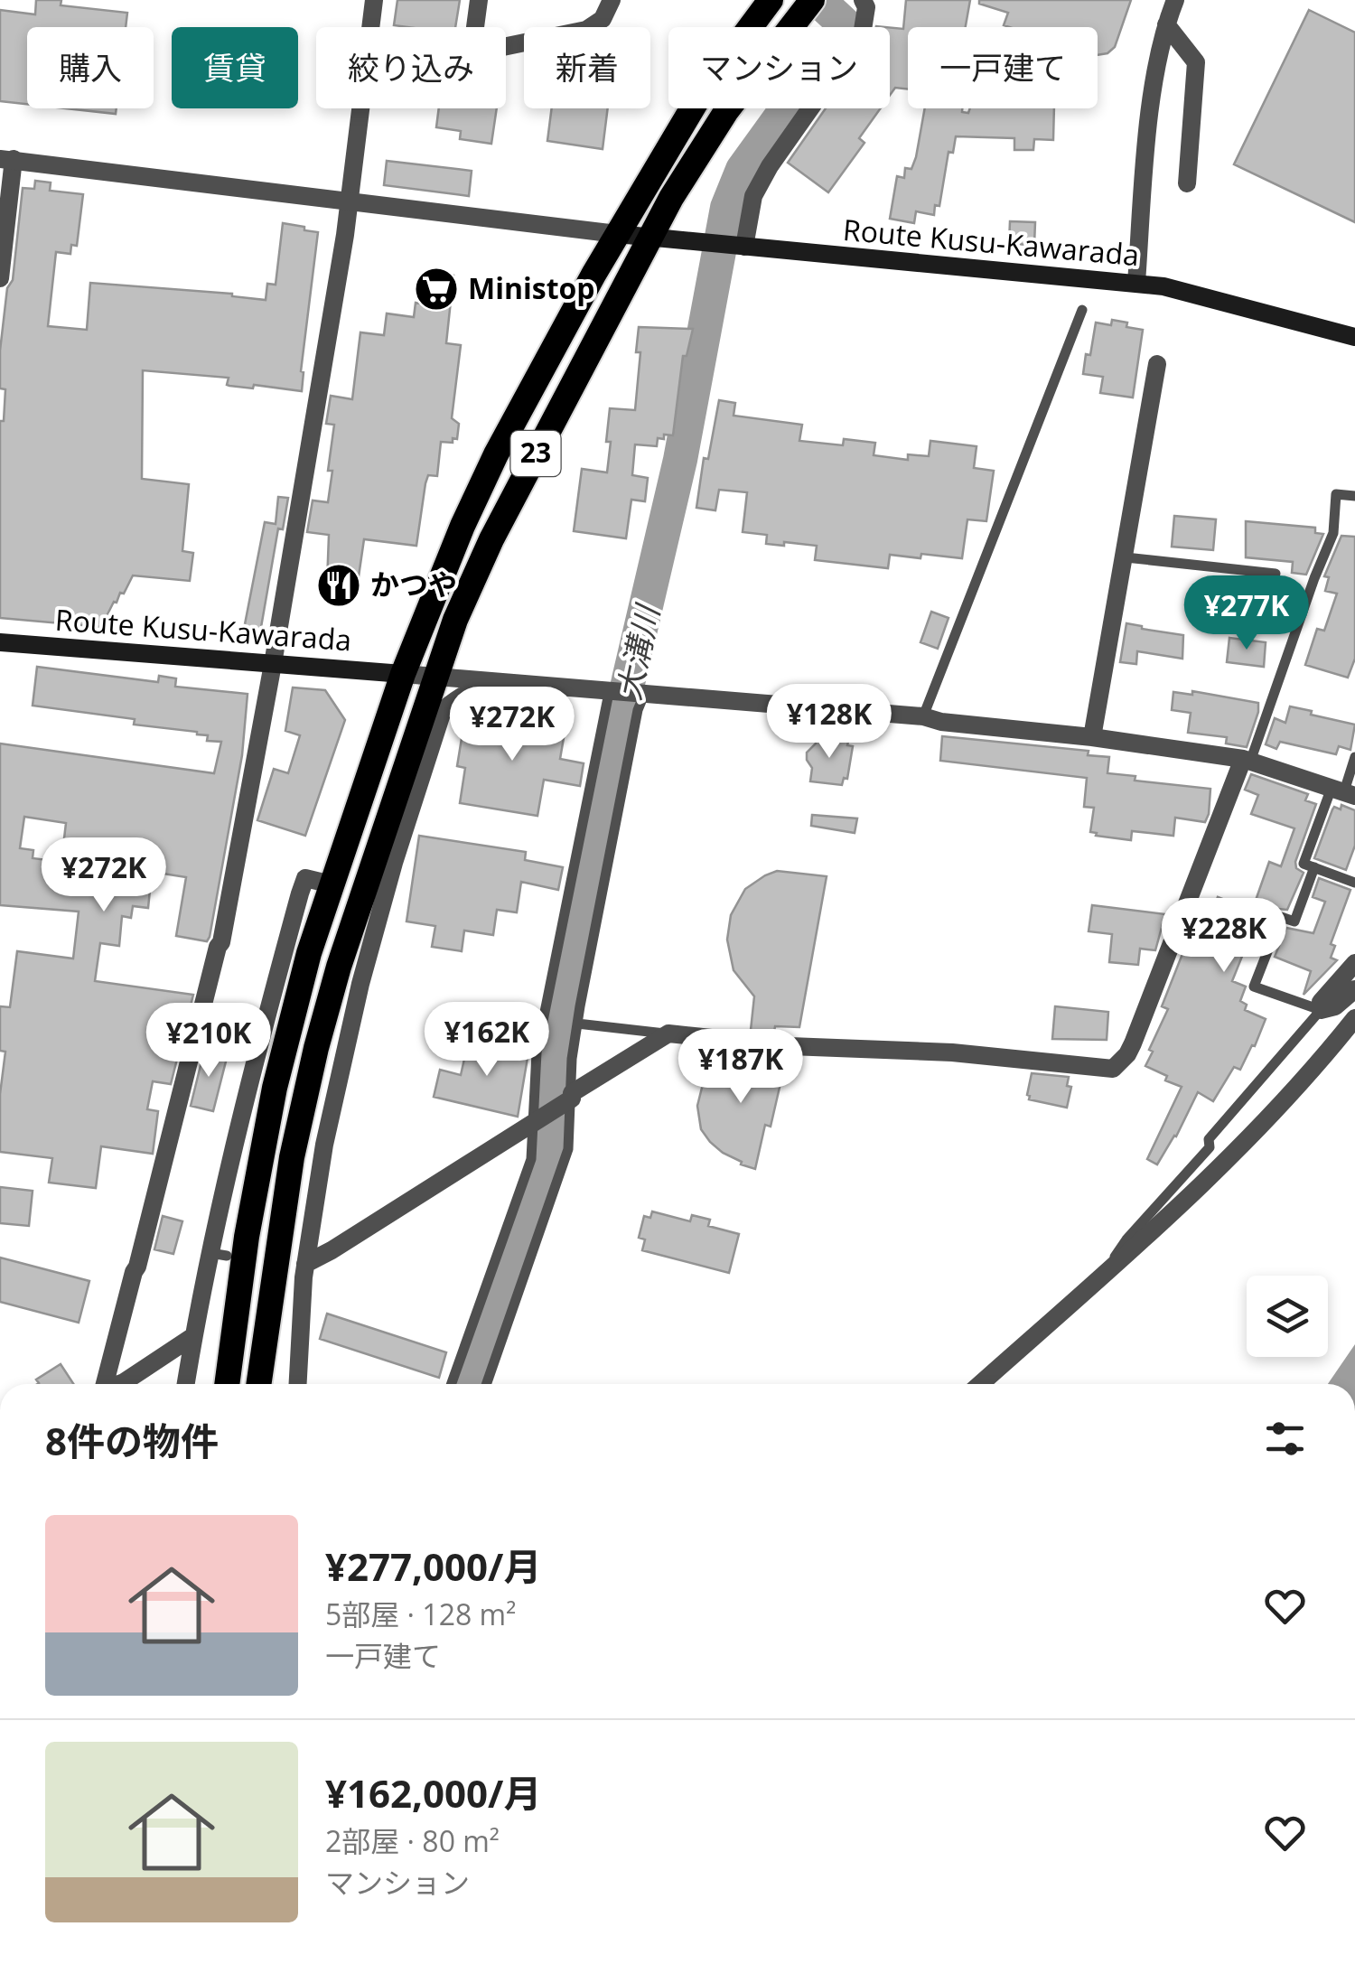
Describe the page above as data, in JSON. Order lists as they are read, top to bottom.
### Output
{
  "streets": {
    "highway": ["23"],
    "main road": ["Route Kusu-Kawarada"]
  },
  "crossings": [
    ["Route Kusu-Kawarada", "23"]
  ],
  "water": ["大溝川"],
  "places": {
    "supermarket": ["Ministop"],
    "restaurant": ["かつや"]
  },
  "page": {
    "chip": [
      "購入",
      "賃貸",
      "絞り込み",
      "新着",
      "マンション",
      "一戸建て"
    ],
    "price": [
      "¥277K",
      "¥128K",
      "¥272K",
      "¥272K",
      "¥228K",
      "¥162K",
      "¥210K",
      "¥187K"
    ],
    "heading": "8件の物件",
    "list": [
      {
        "name": "¥277,000/月",
        "note": "5部屋 · 128 m² · 一戸建て"
      },
      {
        "name": "¥162,000/月",
        "note": "2部屋 · 80 m² · マンション"
      }
    ]
  }
}
